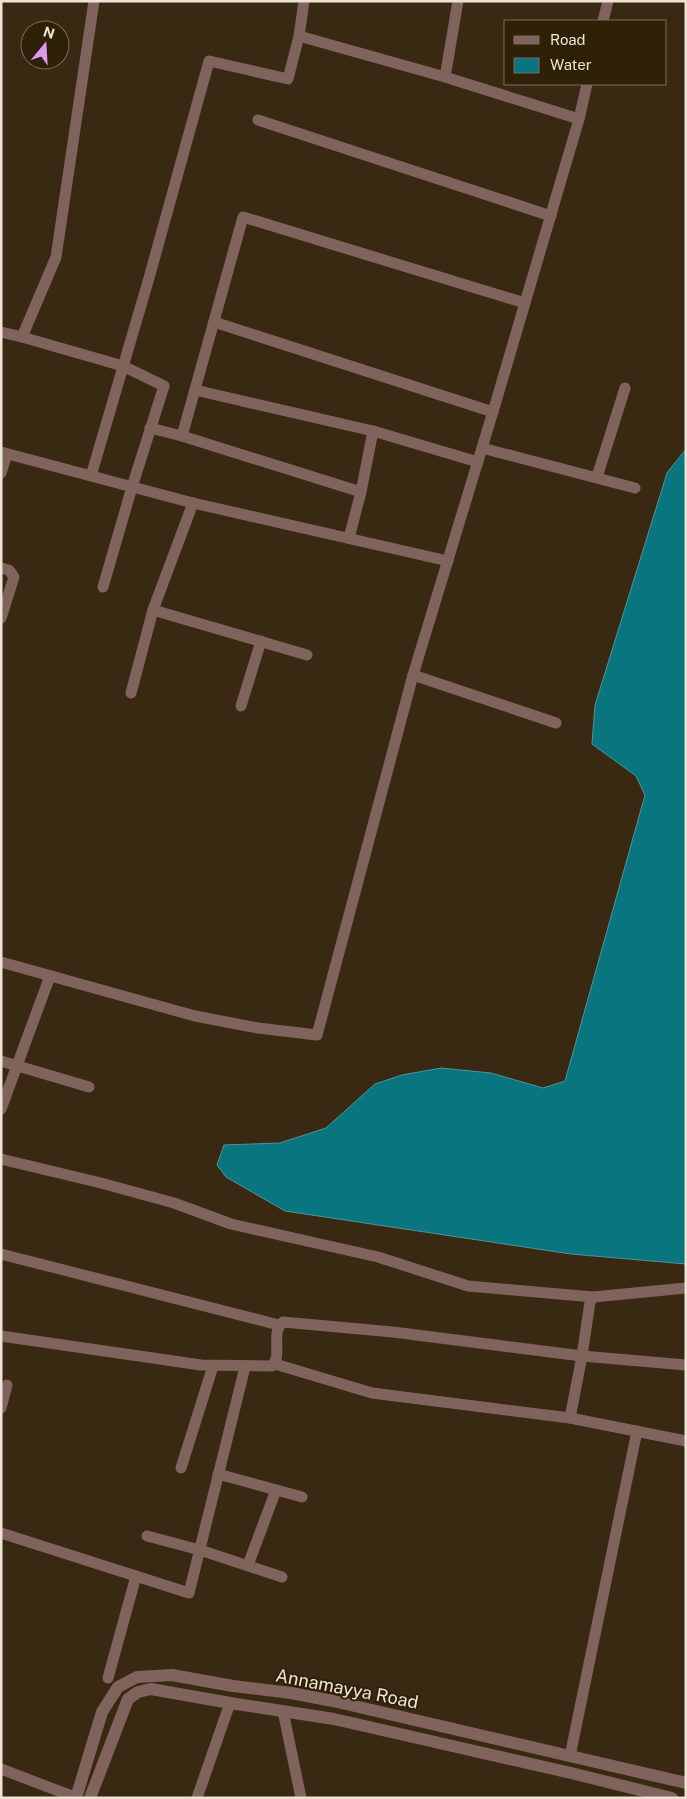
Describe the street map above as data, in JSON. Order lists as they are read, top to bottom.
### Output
{
  "streets": {
    "street": ["Annamayya Road"]
  },
  "legend": ["Road", "Water"],
  "north": "top"
}
